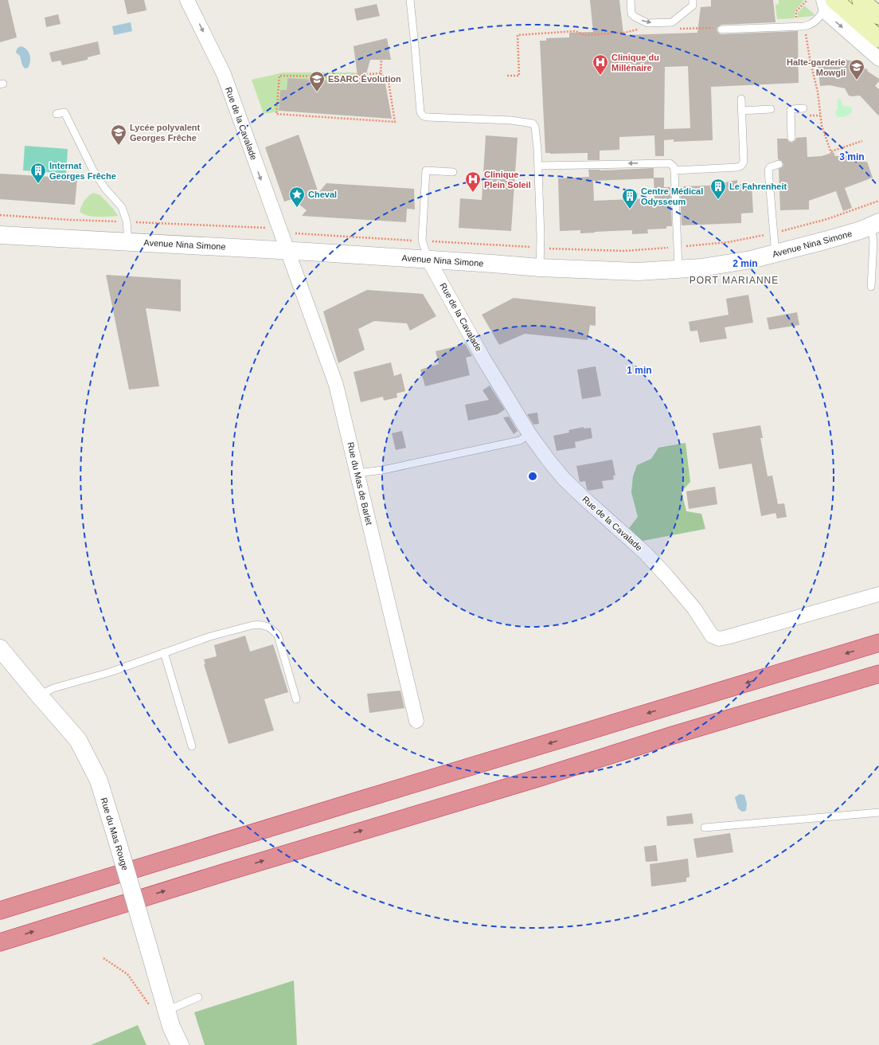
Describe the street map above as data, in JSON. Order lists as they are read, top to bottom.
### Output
{
  "streets": {
    "street": [
      "Rue de la Cavalade",
      "Avenue Nina Simone",
      "Rue du Mas de Barlet",
      "Rue du Mas Rouge"
    ]
  },
  "crossings": [
    ["Rue de la Cavalade", "Avenue Nina Simone"],
    ["Rue de la Cavalade", "Rue du Mas de Barlet"],
    ["Avenue Nina Simone", "Rue du Mas de Barlet"]
  ],
  "districts": ["PORT MARIANNE"],
  "places": {
    "hospital": ["Clinique du Millénaire", "Clinique Plein Soleil"],
    "school or university": ["Halte-garderie Mowgli", "ESARC Évolution", "Lycée polyvalent Georges Frêche"],
    "building": ["Internat Georges Frêche", "Le Fahrenheit", "Centre Médical Odysseum"],
    "place": ["Cheval"]
  },
  "rings": ["3 min", "2 min", "1 min"]
}
